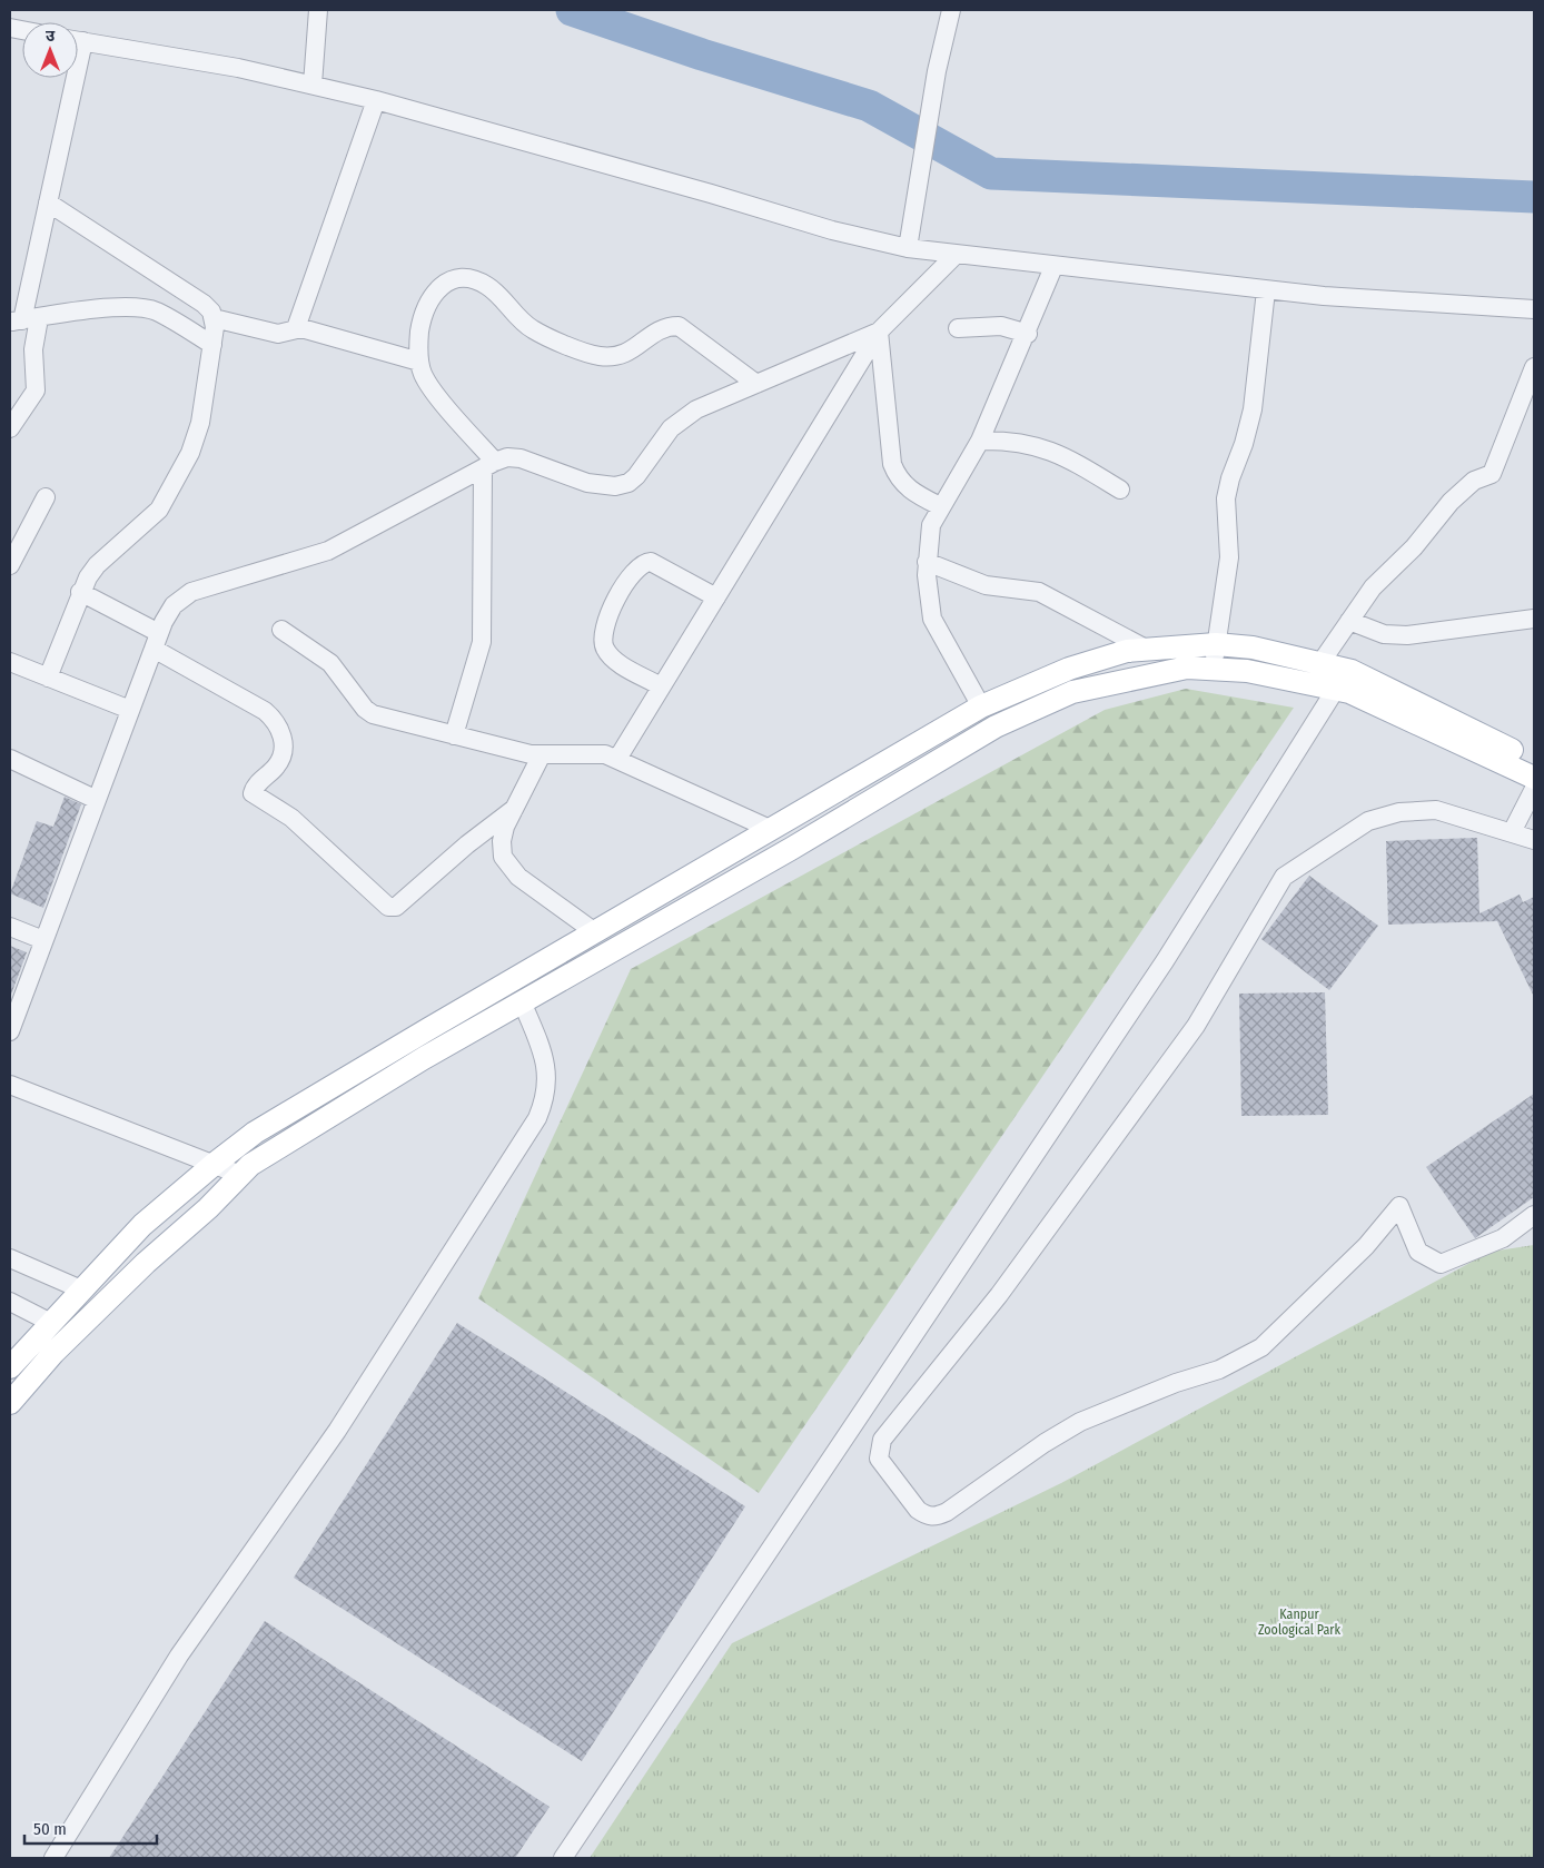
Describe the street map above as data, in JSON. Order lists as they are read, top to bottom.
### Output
{
  "parks": ["Kanpur Zoological Park"],
  "scale_bar": "50 m",
  "north": "top"
}
